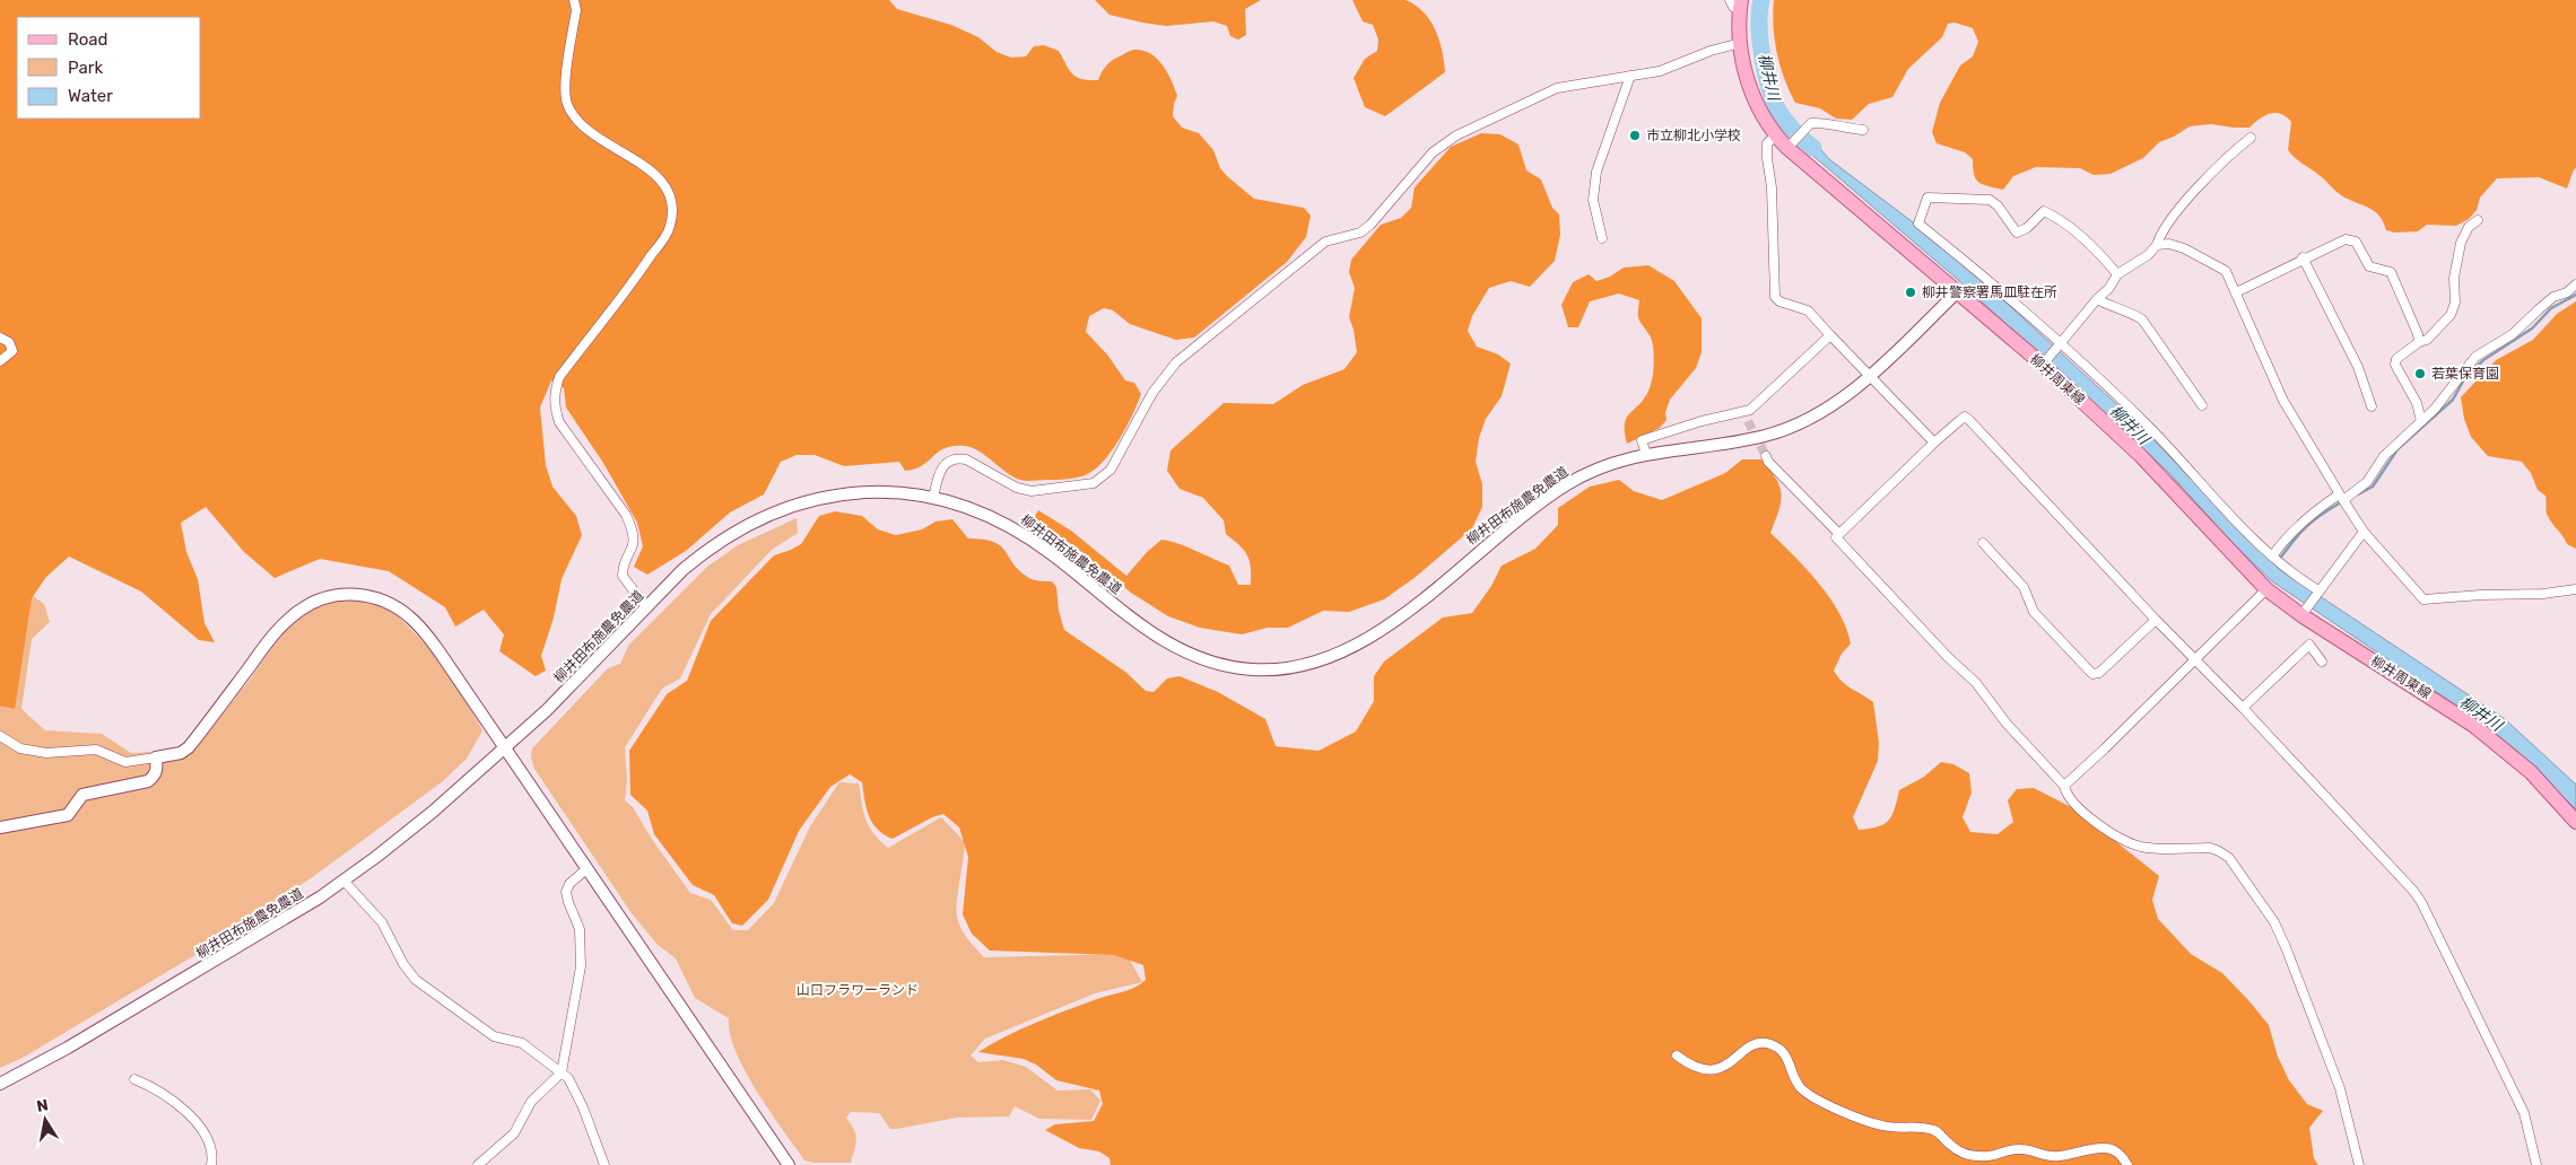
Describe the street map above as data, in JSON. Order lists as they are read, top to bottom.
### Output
{
  "streets": {
    "main road": ["柳井周東線"],
    "street": ["柳井田布施農免農道"]
  },
  "crossings": [
    ["柳井周東線", "柳井田布施農免農道"]
  ],
  "water": ["柳井川"],
  "parks": ["山口フラワーランド"],
  "places": ["市立柳北小学校", "柳井警察署馬皿駐在所", "若葉保育園"],
  "legend": ["Road", "Park", "Water"],
  "north": "top"
}
